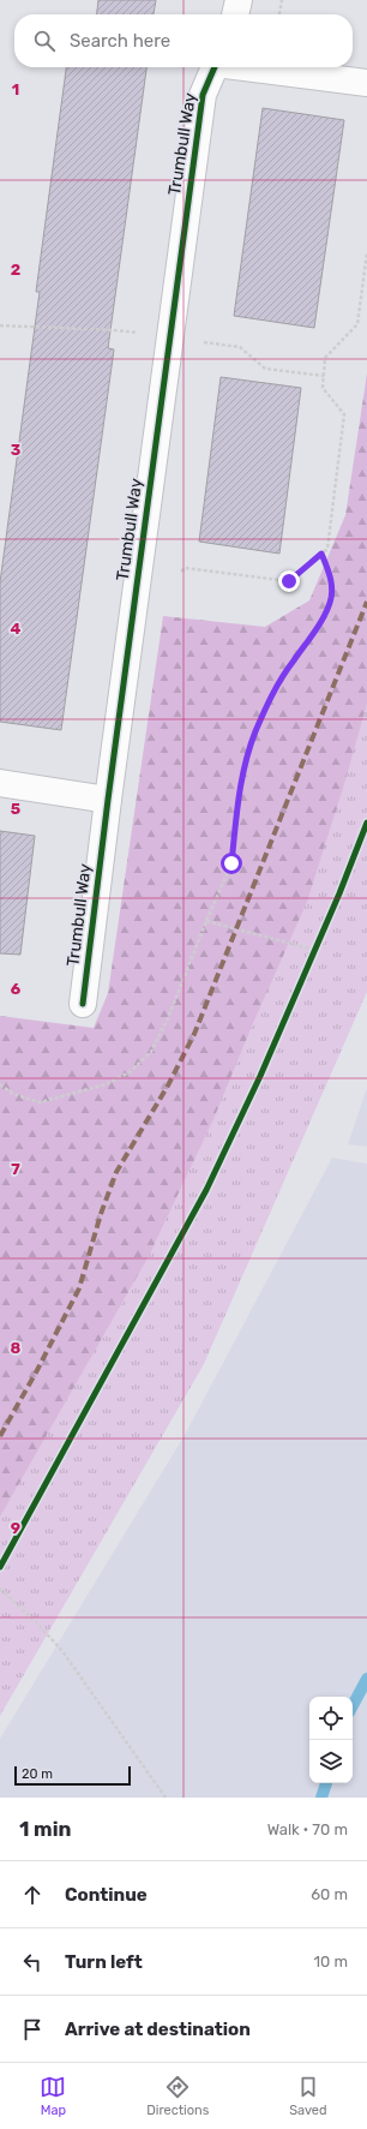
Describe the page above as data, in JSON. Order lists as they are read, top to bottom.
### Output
{
  "streets": {
    "street": ["Trumbull Way"]
  },
  "scale_bar": "20 m",
  "page": {
    "search": "Search here",
    "scale": "20 m",
    "heading": ["1 min", "Walk · 70 m"],
    "list": [
      ["Continue", "60 m"],
      ["Turn left", "10 m"],
      "Arrive at destination"
    ],
    "nav": ["Map", "Directions", "Saved"]
  },
  "grid": {
    "rows": [
      "1",
      "2",
      "3",
      "4",
      "5",
      "6",
      "7",
      "8",
      "9"
    ]
  }
}
